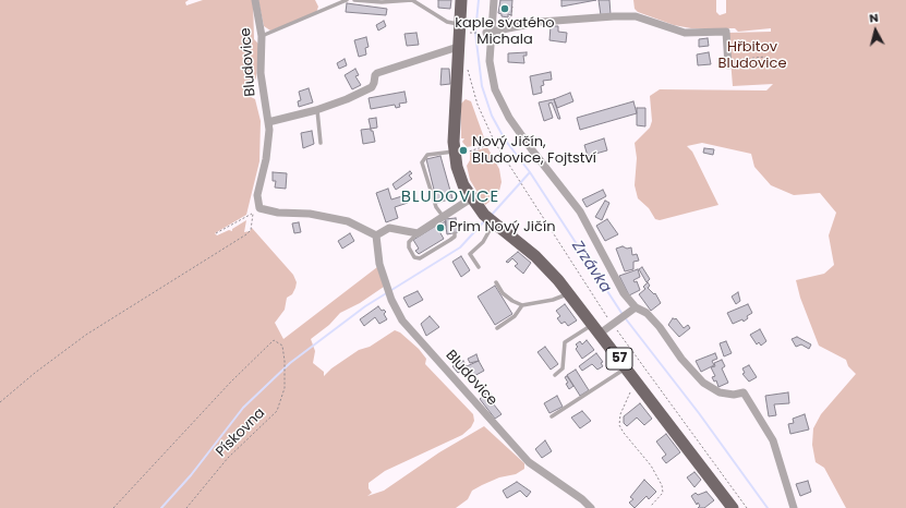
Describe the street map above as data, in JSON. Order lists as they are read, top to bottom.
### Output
{
  "streets": {
    "main road": ["57"],
    "street": ["Bludovice"],
    "path": ["Pískovna"]
  },
  "districts": ["BLUDOVICE"],
  "water": ["Zrzávka"],
  "parks": ["Hřbitov Bludovice"],
  "places": ["kaple svatého Michala", "Nový Jičín, Bludovice, Fojtství", "Prim Nový Jičín"],
  "north": "top"
}
